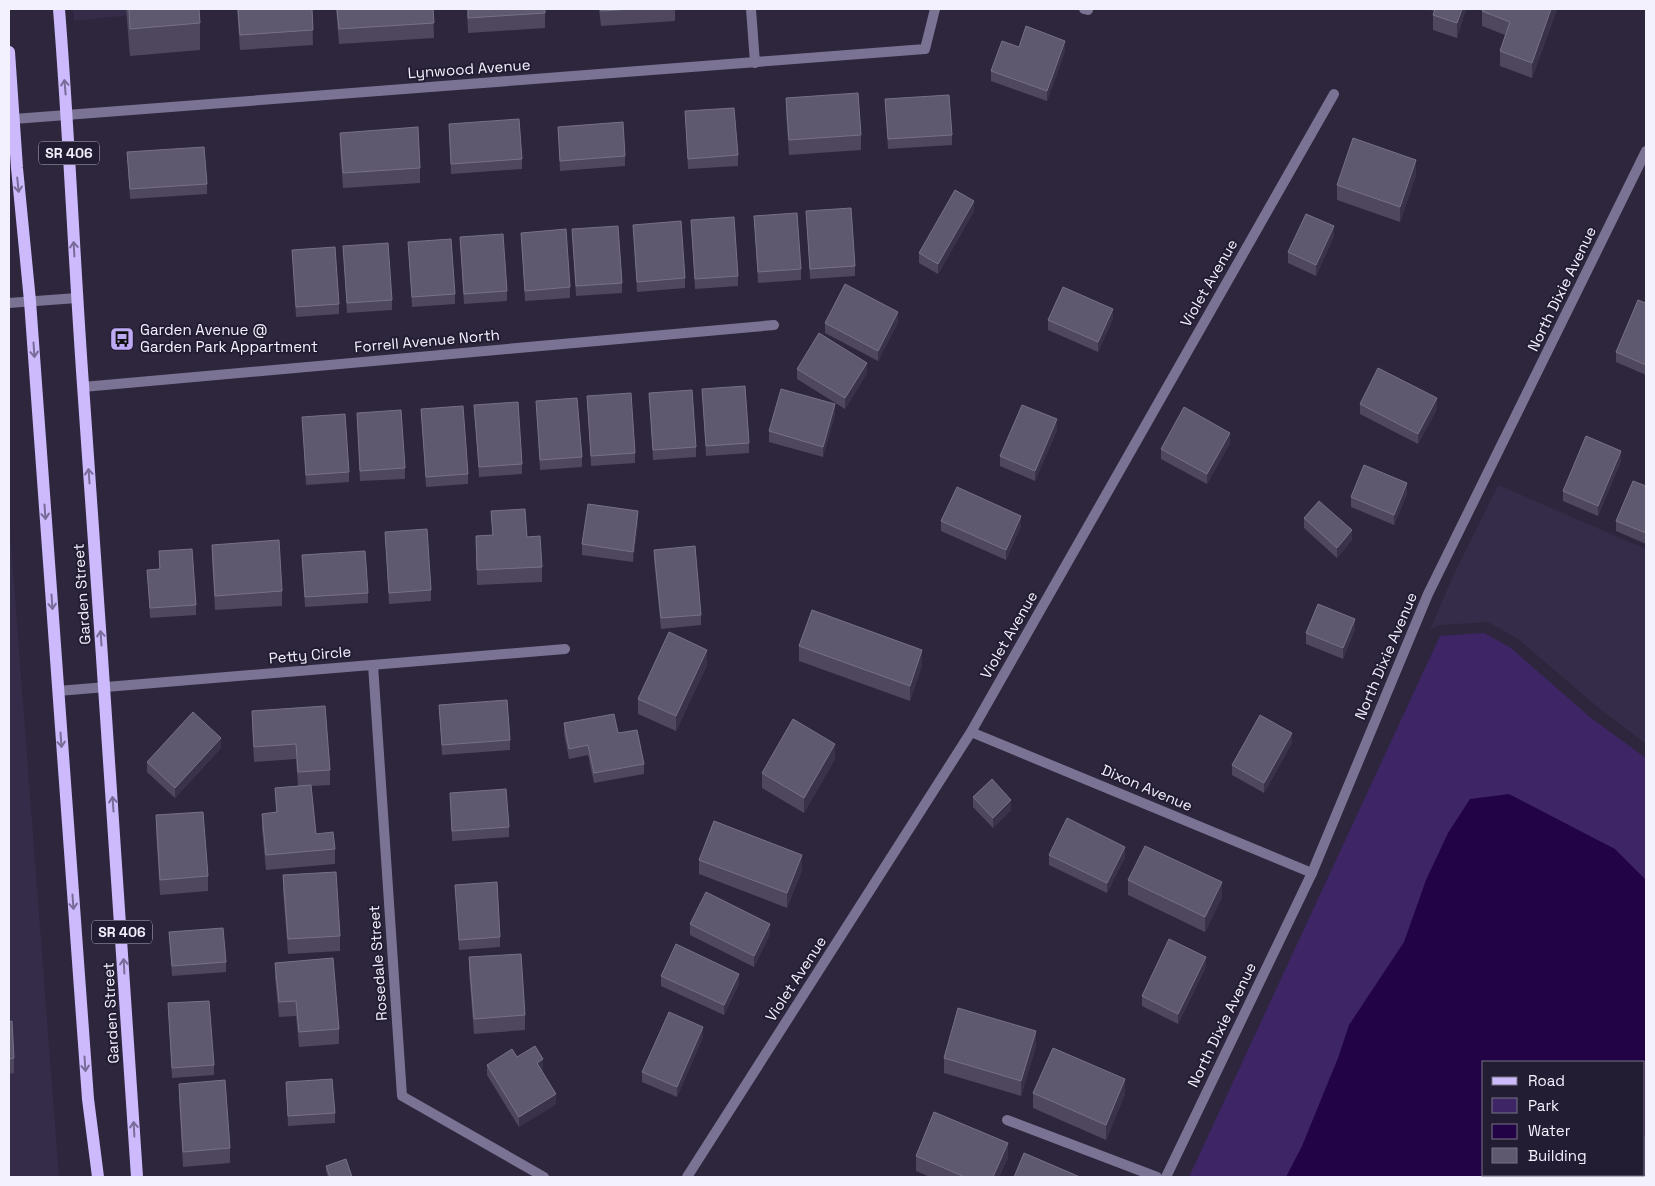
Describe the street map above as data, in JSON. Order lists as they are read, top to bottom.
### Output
{
  "streets": {
    "main road": ["SR 406", "Garden Street"],
    "street": [
      "Lynwood Avenue",
      "Violet Avenue",
      "North Dixie Avenue",
      "Forrell Avenue North",
      "Petty Circle",
      "Dixon Avenue",
      "Rosedale Street"
    ]
  },
  "crossings": [
    ["Lynwood Avenue", "Garden Street"],
    ["Violet Avenue", "Dixon Avenue"],
    ["North Dixie Avenue", "Dixon Avenue"],
    ["Forrell Avenue North", "Garden Street"],
    ["Garden Street", "Petty Circle"],
    ["Petty Circle", "Rosedale Street"]
  ],
  "places": {
    "bus stop": ["Garden Avenue @ Garden Park Appartment"]
  },
  "legend": [
    "Road",
    "Park",
    "Water",
    "Building"
  ]
}
